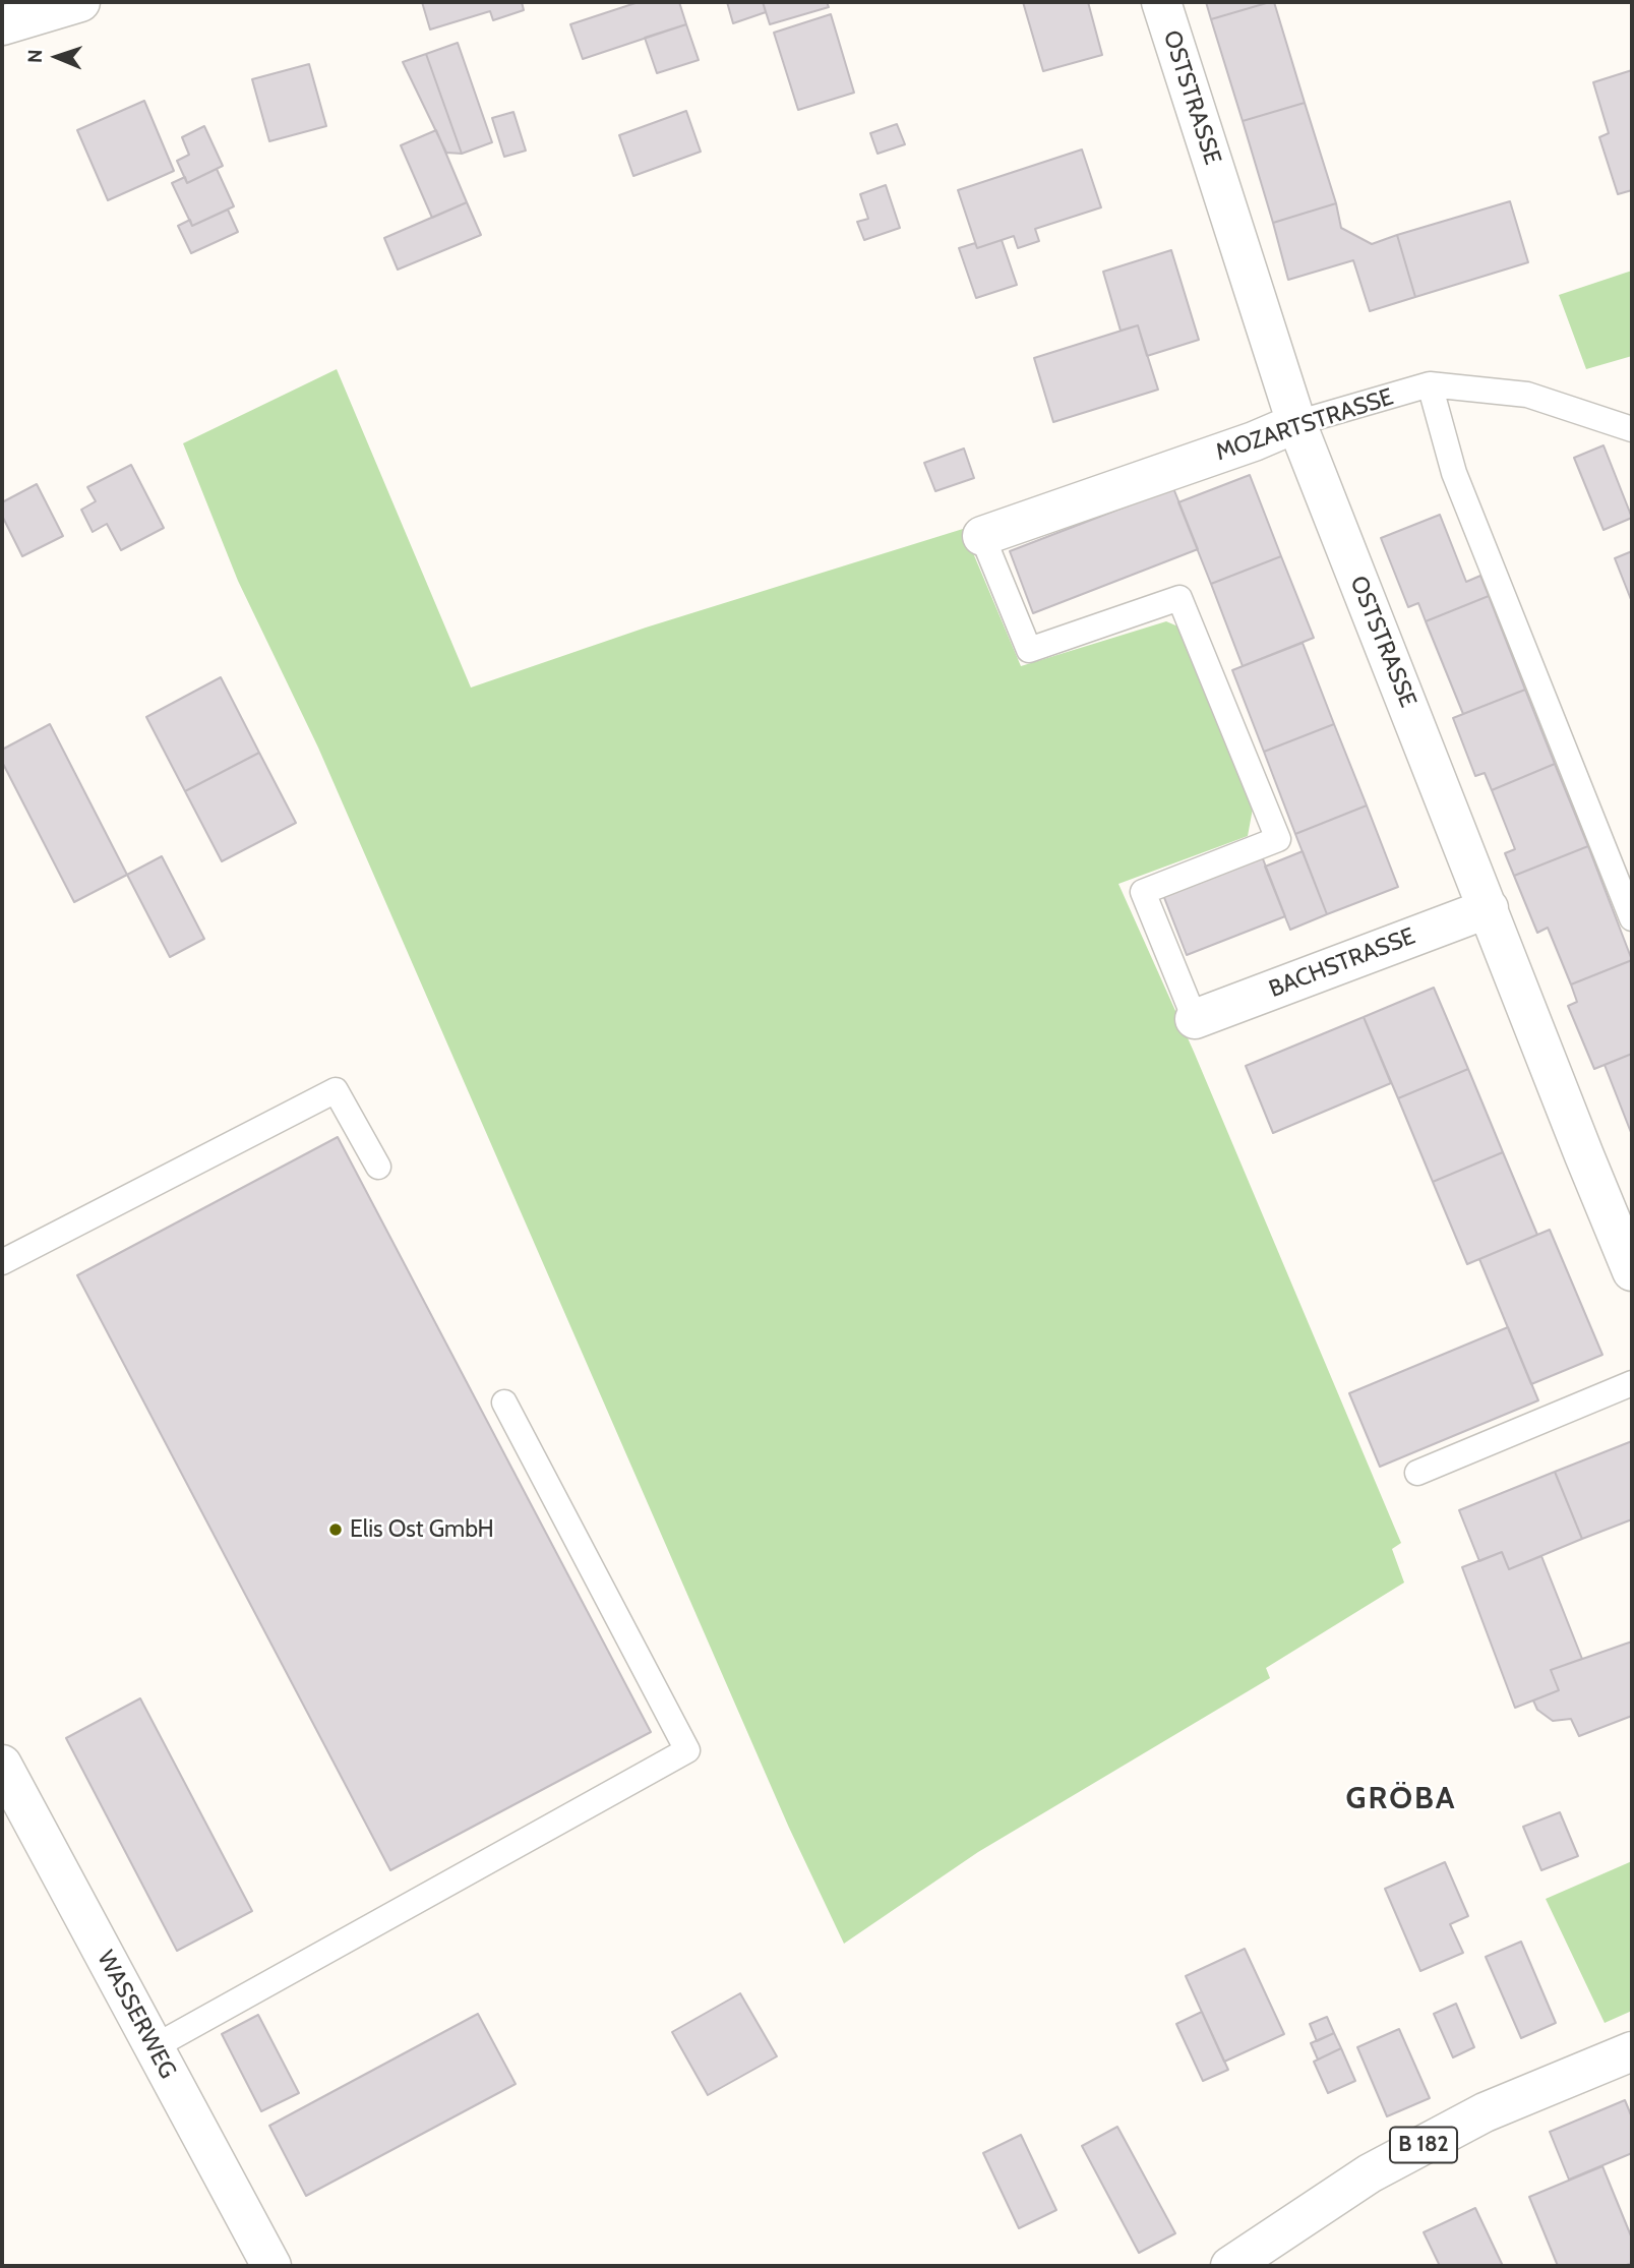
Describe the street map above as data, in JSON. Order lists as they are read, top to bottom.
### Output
{
  "streets": {
    "street": [
      "OSTSTRASSE",
      "MOZARTSTRASSE",
      "BACHSTRASSE",
      "WASSERWEG",
      "B 182"
    ]
  },
  "crossings": [
    ["OSTSTRASSE", "MOZARTSTRASSE"],
    ["OSTSTRASSE", "BACHSTRASSE"]
  ],
  "districts": ["GRÖBA"],
  "places": ["Elis Ost GmbH"],
  "north": "left"
}
